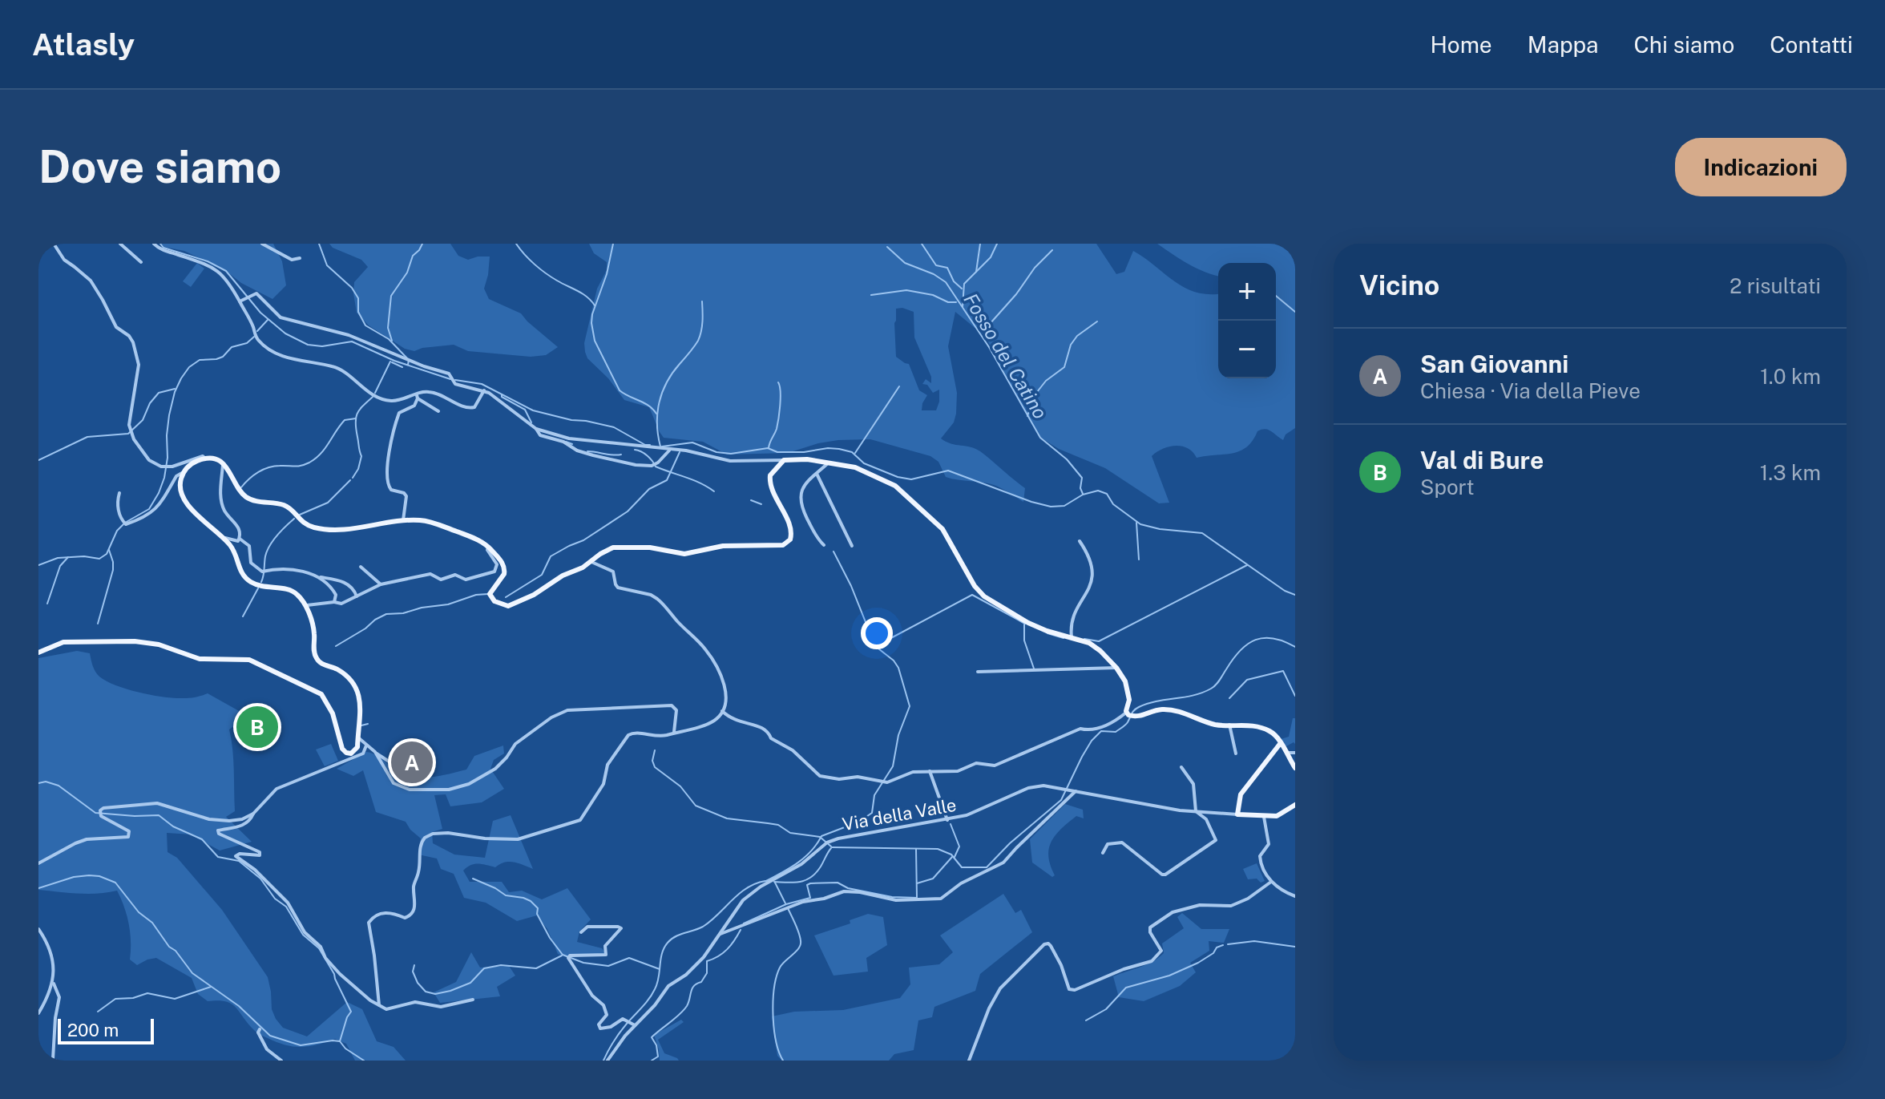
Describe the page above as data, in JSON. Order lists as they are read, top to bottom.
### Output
{
  "streets": {
    "street": ["Via della Valle"]
  },
  "water": ["Fosso del Catino"],
  "scale_bar": "200 m",
  "page": {
    "header": "Atlasly",
    "nav": [
      "Home",
      "Mappa",
      "Chi siamo",
      "Contatti"
    ],
    "buttons": "Indicazioni",
    "title": "Dove siamo",
    "heading": ["Vicino", "2 risultati"],
    "map_buttons": ["+", "−"],
    "list": [
      {
        "mark": "A",
        "name": "San Giovanni",
        "note": "Chiesa · Via della Pieve",
        "value": "1.0 km"
      },
      {
        "mark": "B",
        "name": "Val di Bure",
        "note": "Sport",
        "value": "1.3 km"
      }
    ],
    "pins": ["B", "A"],
    "scale": "200 m"
  }
}
